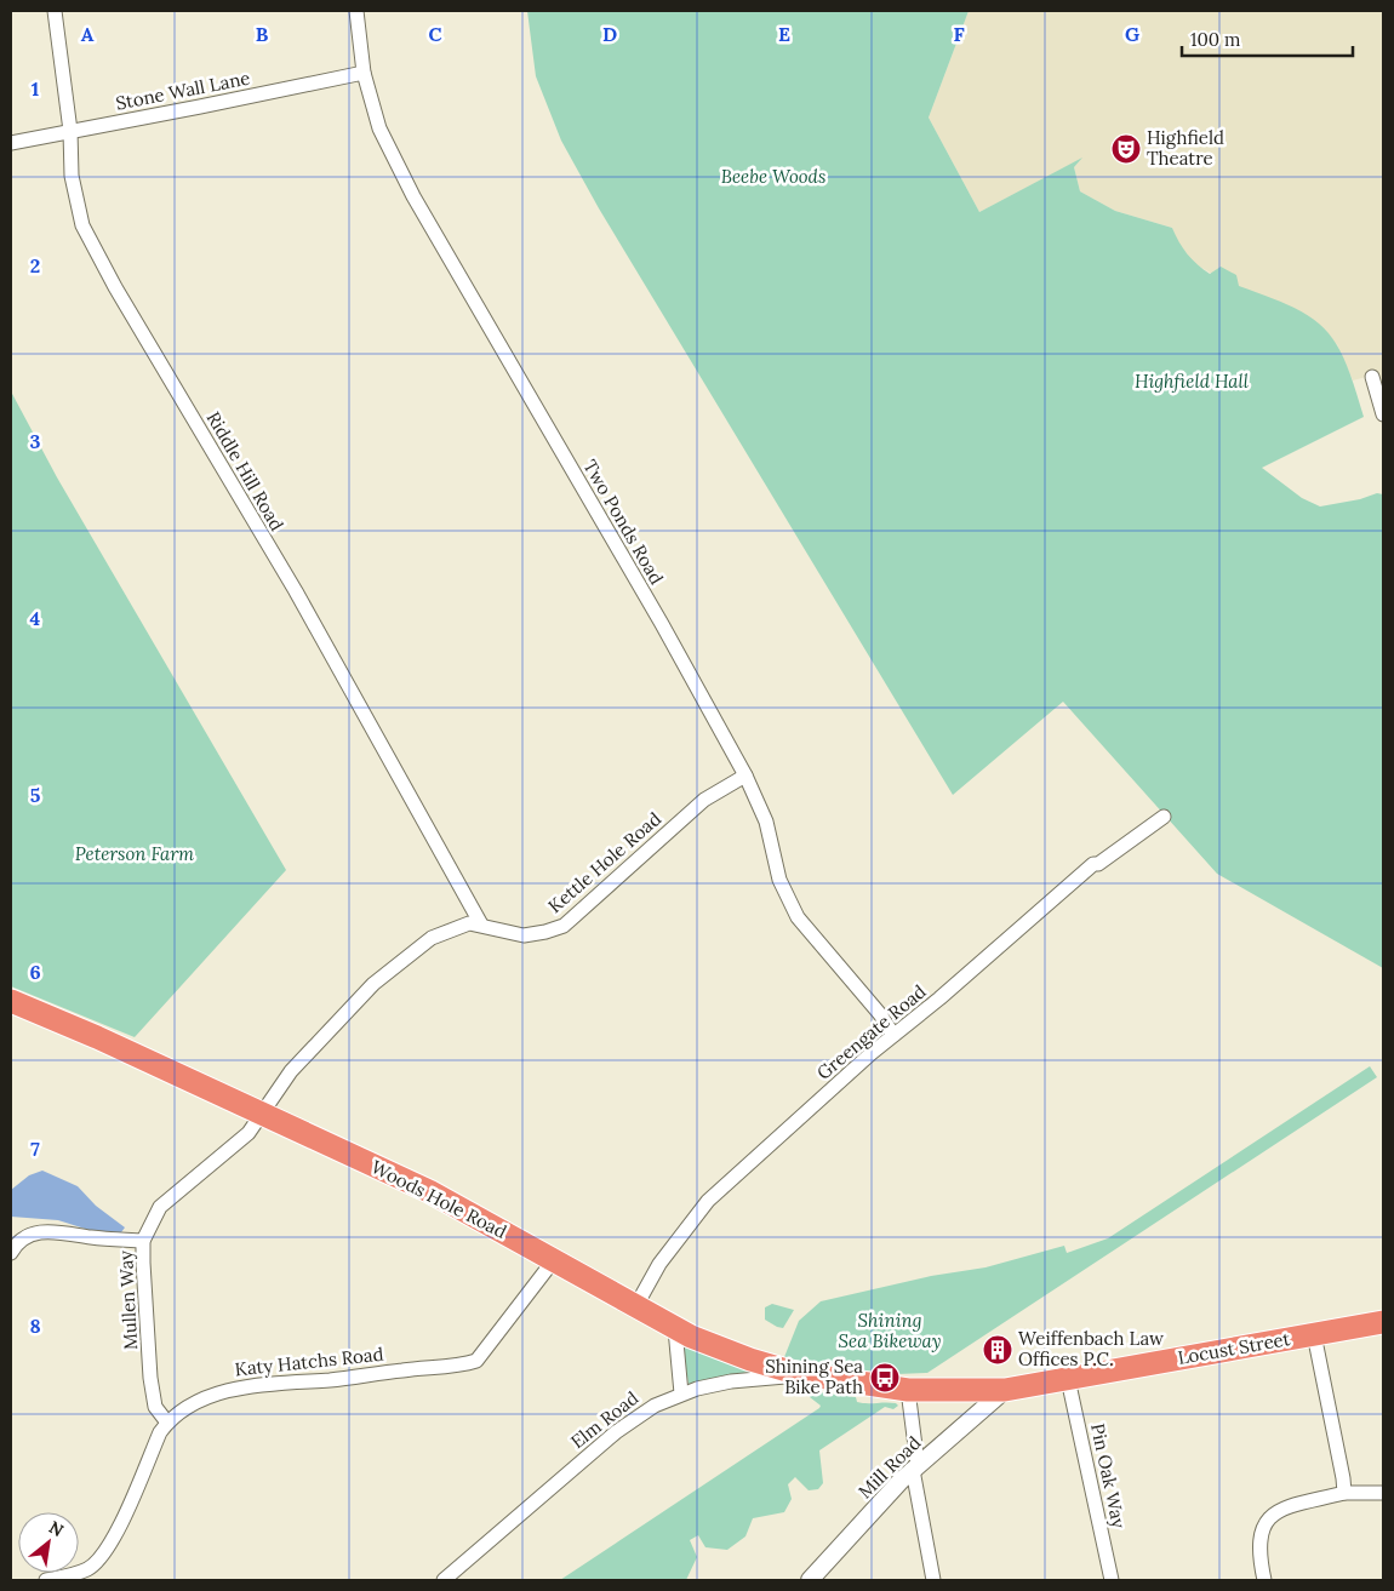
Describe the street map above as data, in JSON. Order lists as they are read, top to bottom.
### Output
{
  "streets": {
    "highway": ["Woods Hole Road", "Locust Street"],
    "street": [
      "Stone Wall Lane",
      "Riddle Hill Road",
      "Two Ponds Road",
      "Kettle Hole Road",
      "Greengate Road",
      "Mullen Way",
      "Katy Hatchs Road",
      "Elm Road",
      "Mill Road",
      "Pin Oak Way"
    ]
  },
  "crossings": [
    ["Stone Wall Lane", "Riddle Hill Road"],
    ["Stone Wall Lane", "Two Ponds Road"],
    ["Riddle Hill Road", "Kettle Hole Road"],
    ["Two Ponds Road", "Kettle Hole Road"],
    ["Two Ponds Road", "Greengate Road"],
    ["Kettle Hole Road", "Woods Hole Road"],
    ["Kettle Hole Road", "Mullen Way"],
    ["Greengate Road", "Woods Hole Road"],
    ["Woods Hole Road", "Mullen Way"],
    ["Woods Hole Road", "Locust Street"],
    ["Woods Hole Road", "Katy Hatchs Road"],
    ["Woods Hole Road", "Elm Road"],
    ["Mullen Way", "Katy Hatchs Road"],
    ["Locust Street", "Mill Road"],
    ["Locust Street", "Pin Oak Way"]
  ],
  "parks": [
    "Beebe Woods",
    "Highfield Hall",
    "Peterson Farm",
    "Shining Sea Bikeway"
  ],
  "places": {
    "theatre": ["Highfield Theatre"],
    "building": ["Weiffenbach Law Offices P.C."],
    "bus stop": ["Shining Sea Bike Path"]
  },
  "scale_bar": "100 m",
  "north": "top right",
  "grid": {
    "columns": [
      "A",
      "B",
      "C",
      "D",
      "E",
      "F",
      "G"
    ],
    "rows": [
      "1",
      "2",
      "3",
      "4",
      "5",
      "6",
      "7",
      "8"
    ]
  }
}
